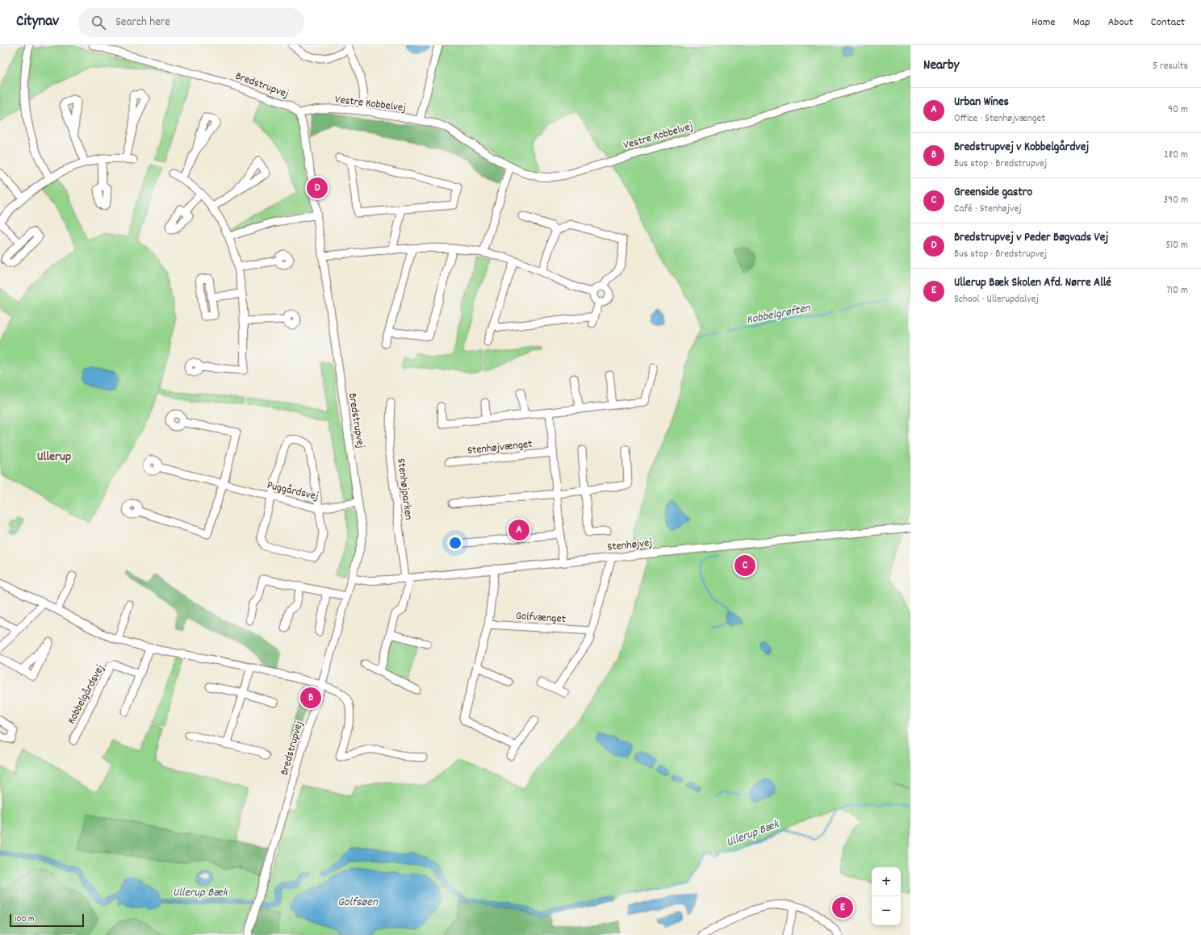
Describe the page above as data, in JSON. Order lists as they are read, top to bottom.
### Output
{
  "streets": {
    "street": [
      "Bredstrupvej",
      "Vestre Kobbelvej",
      "Stenhøjvænget",
      "Stenhøjparken",
      "Puggårdsvej",
      "Stenhøjvej",
      "Golfvænget",
      "Kobbelgårdsvej"
    ]
  },
  "crossings": [
    ["Bredstrupvej", "Vestre Kobbelvej"],
    ["Bredstrupvej", "Puggårdsvej"],
    ["Bredstrupvej", "Stenhøjvej"],
    ["Stenhøjparken", "Stenhøjvej"]
  ],
  "districts": ["Ullerup"],
  "water": ["Kobbelgrøften", "Ullerup Bæk", "Golfsøen"],
  "scale_bar": "100 m",
  "page": {
    "header": "Citynav",
    "search": "Search here",
    "nav": [
      "Home",
      "Map",
      "About",
      "Contact"
    ],
    "heading": ["Nearby", "5 results"],
    "list": [
      {
        "mark": "A",
        "name": "Urban Wines",
        "note": "Office · Stenhøjvænget",
        "value": "90 m"
      },
      {
        "mark": "B",
        "name": "Bredstrupvej v Kobbelgårdvej",
        "note": "Bus stop · Bredstrupvej",
        "value": "280 m"
      },
      {
        "mark": "C",
        "name": "Greenside gastro",
        "note": "Café · Stenhøjvej",
        "value": "390 m"
      },
      {
        "mark": "D",
        "name": "Bredstrupvej v Peder Bøgvads Vej",
        "note": "Bus stop · Bredstrupvej",
        "value": "510 m"
      },
      {
        "mark": "E",
        "name": "Ullerup Bæk Skolen Afd. Nørre Allé",
        "note": "School · Ullerupdalvej",
        "value": "710 m"
      }
    ],
    "pins": [
      "D",
      "A",
      "C",
      "B",
      "E"
    ],
    "map_buttons": ["+", "−"],
    "scale": "100 m"
  }
}
